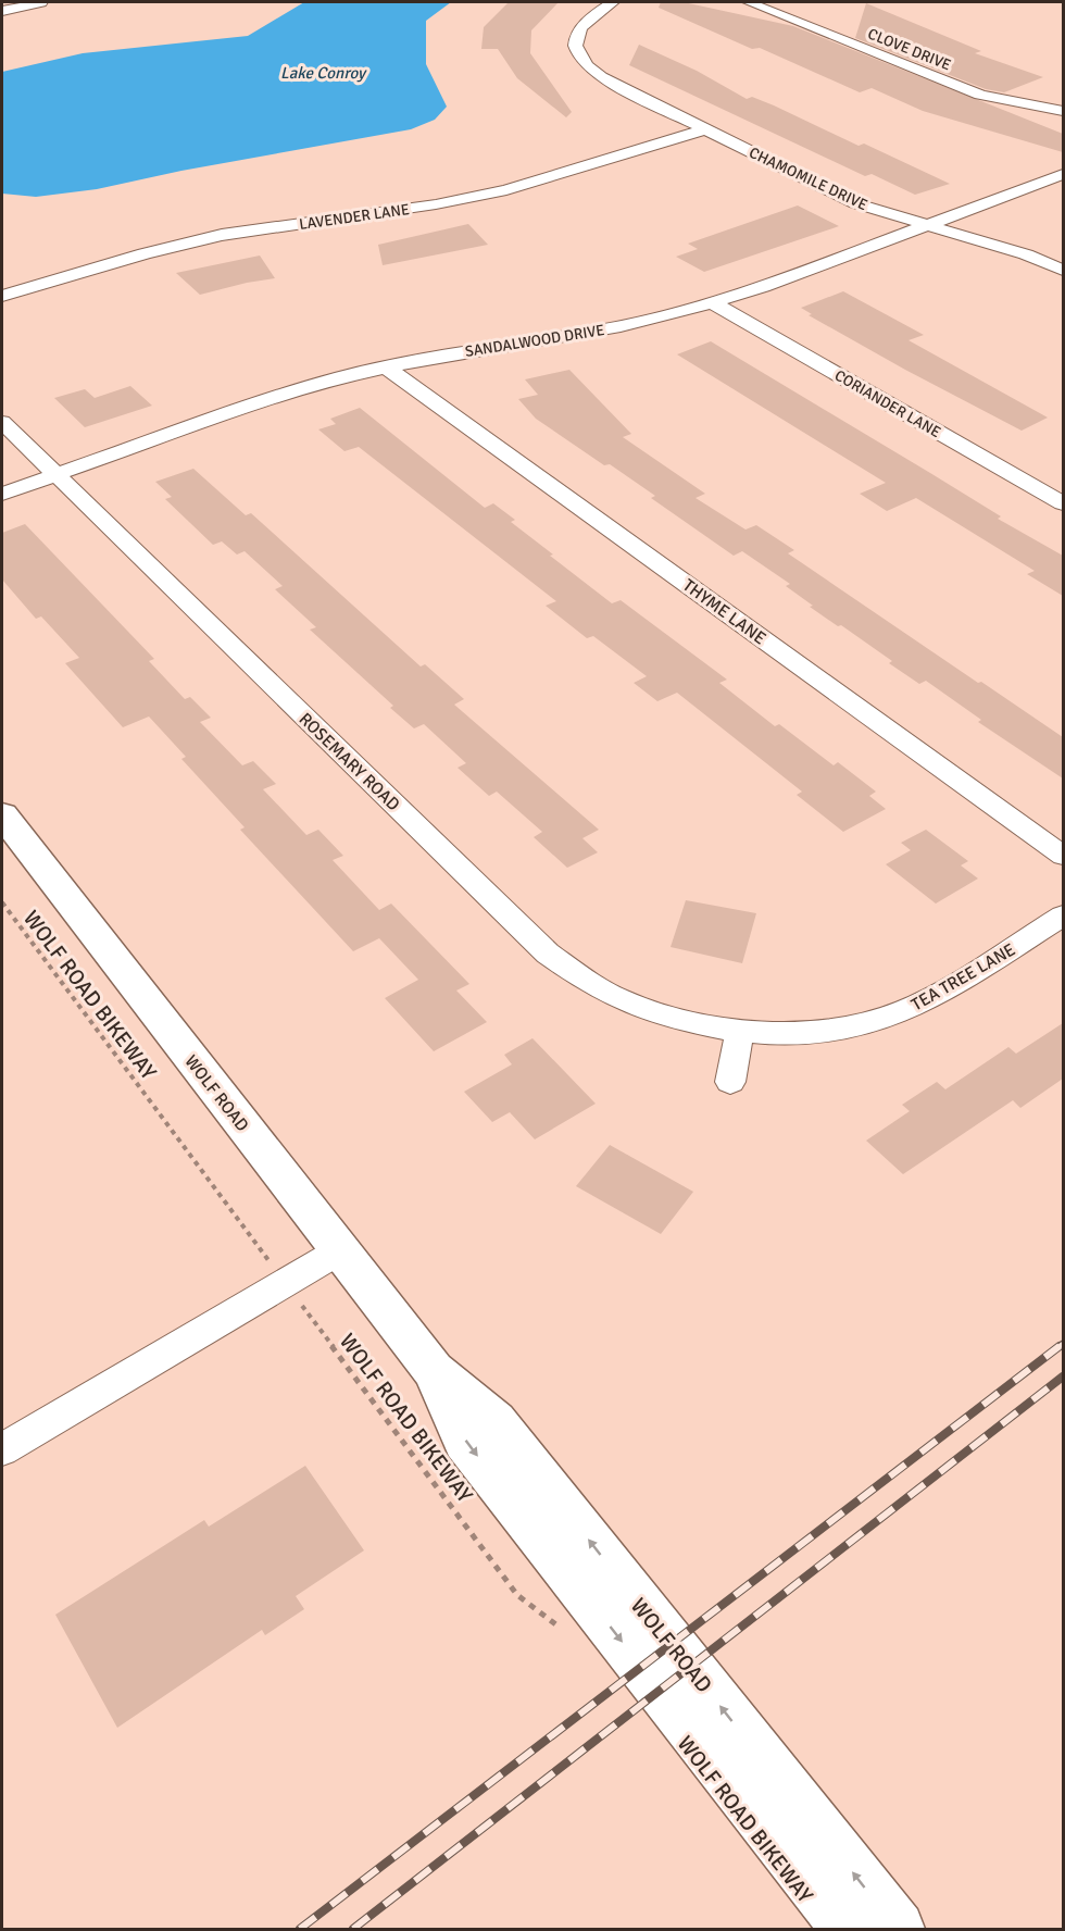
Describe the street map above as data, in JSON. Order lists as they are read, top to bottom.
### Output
{
  "streets": {
    "main road": ["WOLF ROAD"],
    "street": [
      "CLOVE DRIVE",
      "CHAMOMILE DRIVE",
      "LAVENDER LANE",
      "SANDALWOOD DRIVE",
      "CORIANDER LANE",
      "THYME LANE",
      "ROSEMARY ROAD",
      "TEA TREE LANE"
    ],
    "path": ["WOLF ROAD BIKEWAY"]
  },
  "crossings": [
    ["CHAMOMILE DRIVE", "LAVENDER LANE"],
    ["CHAMOMILE DRIVE", "SANDALWOOD DRIVE"],
    ["SANDALWOOD DRIVE", "CORIANDER LANE"],
    ["SANDALWOOD DRIVE", "THYME LANE"],
    ["SANDALWOOD DRIVE", "ROSEMARY ROAD"],
    ["ROSEMARY ROAD", "TEA TREE LANE"]
  ],
  "water": ["Lake Conroy"]
}
